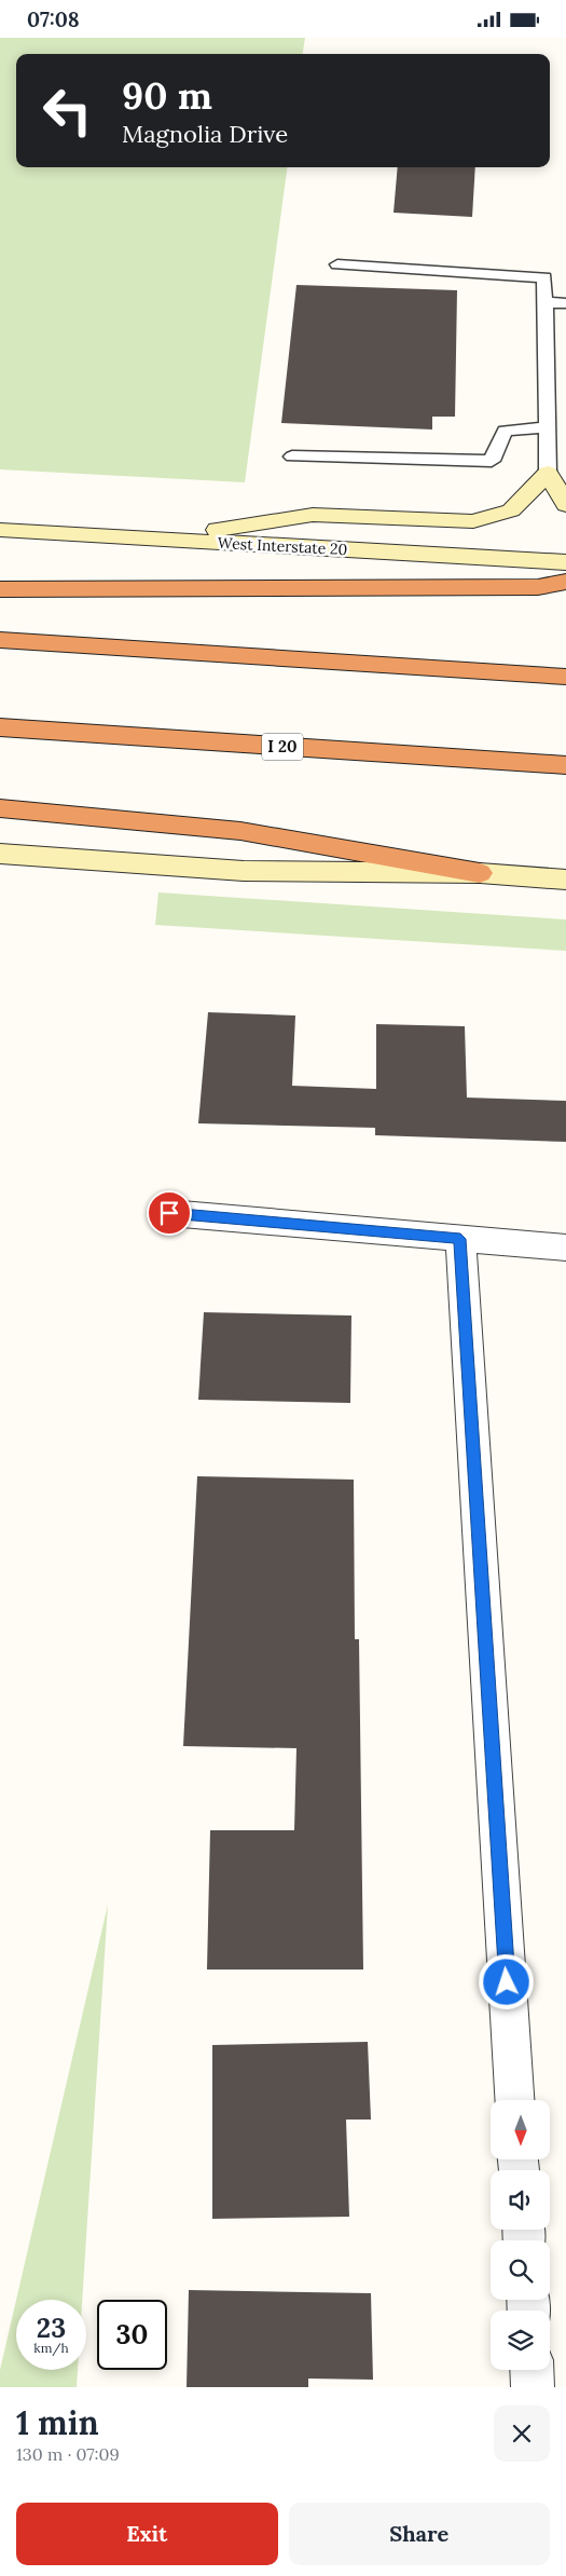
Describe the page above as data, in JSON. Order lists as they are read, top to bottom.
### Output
{
  "streets": {
    "highway": ["I 20"],
    "main road": ["West Interstate 20"]
  },
  "north": "bottom",
  "page": {
    "status": "07:08",
    "turn": ["90 m", "Magnolia Drive"],
    "speed": "23 km/h",
    "limit": "30",
    "heading": ["1 min", "130 m · 07:09"],
    "buttons": ["Exit", "Share"]
  }
}
